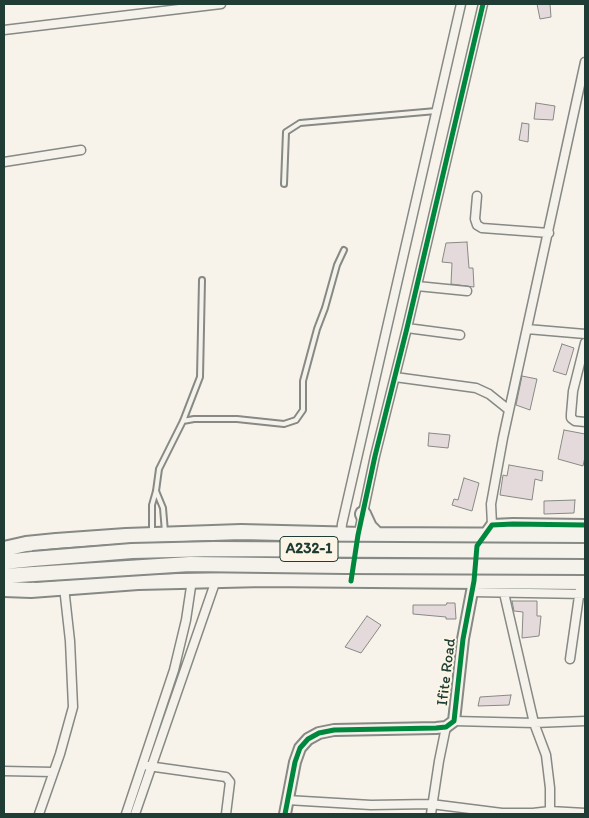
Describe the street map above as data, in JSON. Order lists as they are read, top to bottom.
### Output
{
  "streets": {
    "highway": ["A232-1"],
    "street": ["Ifite Road"]
  }
}
